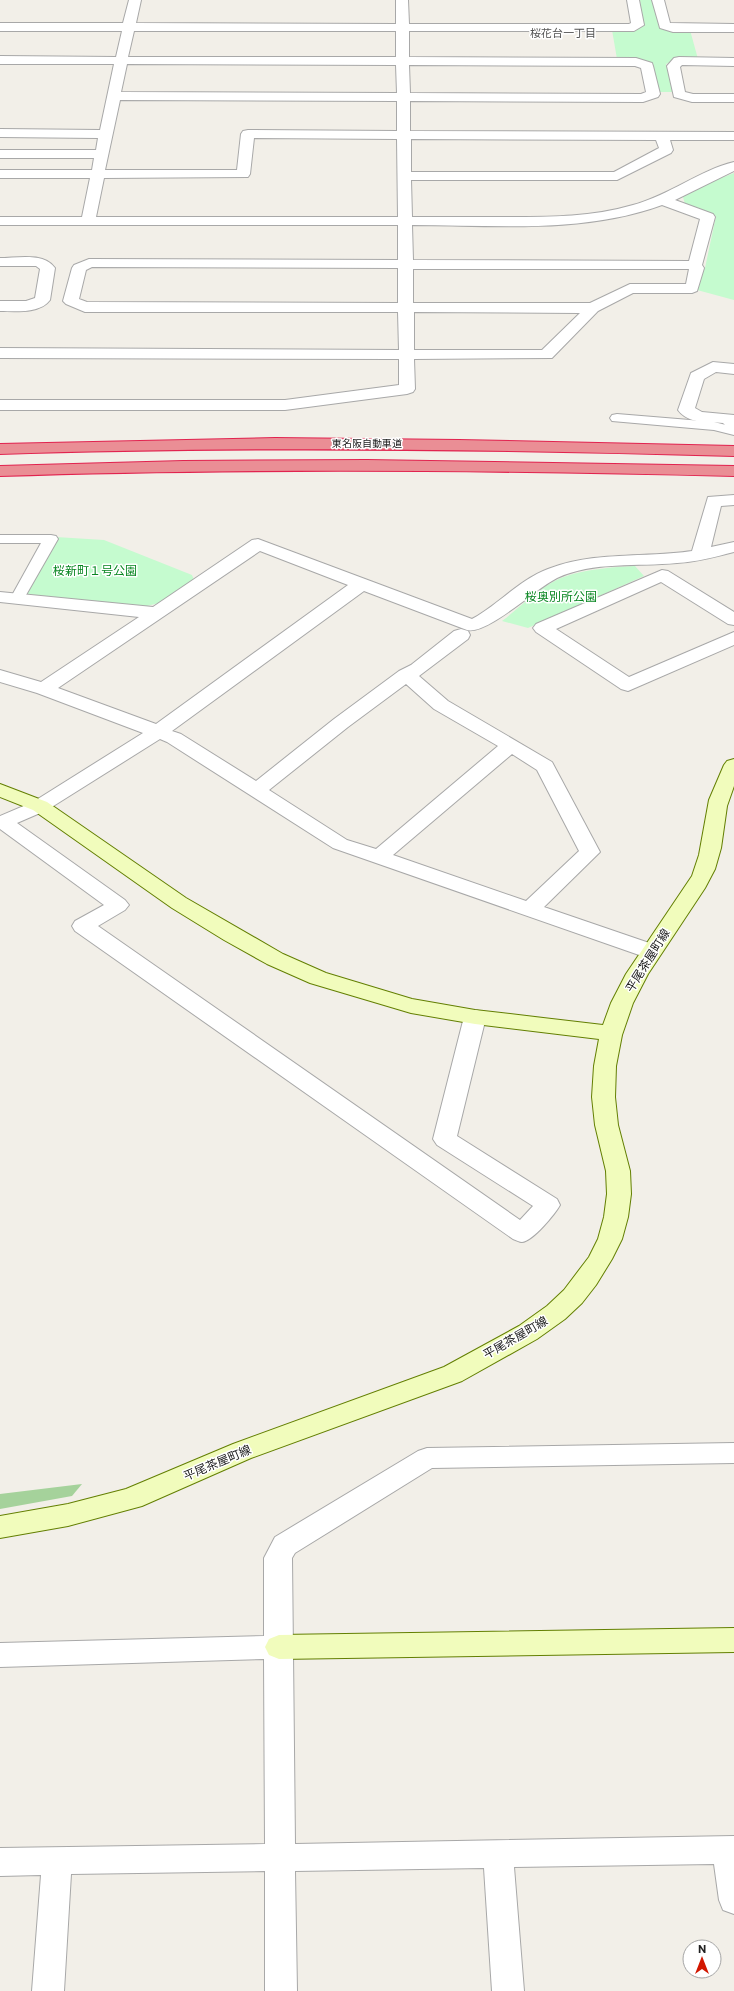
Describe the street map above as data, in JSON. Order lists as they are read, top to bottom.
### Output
{
  "streets": {
    "highway": ["東名阪自動車道"],
    "main road": ["平尾茶屋町線"]
  },
  "districts": ["桜花台一丁目"],
  "parks": ["桜新町１号公園", "桜奥別所公園"],
  "north": "top"
}
